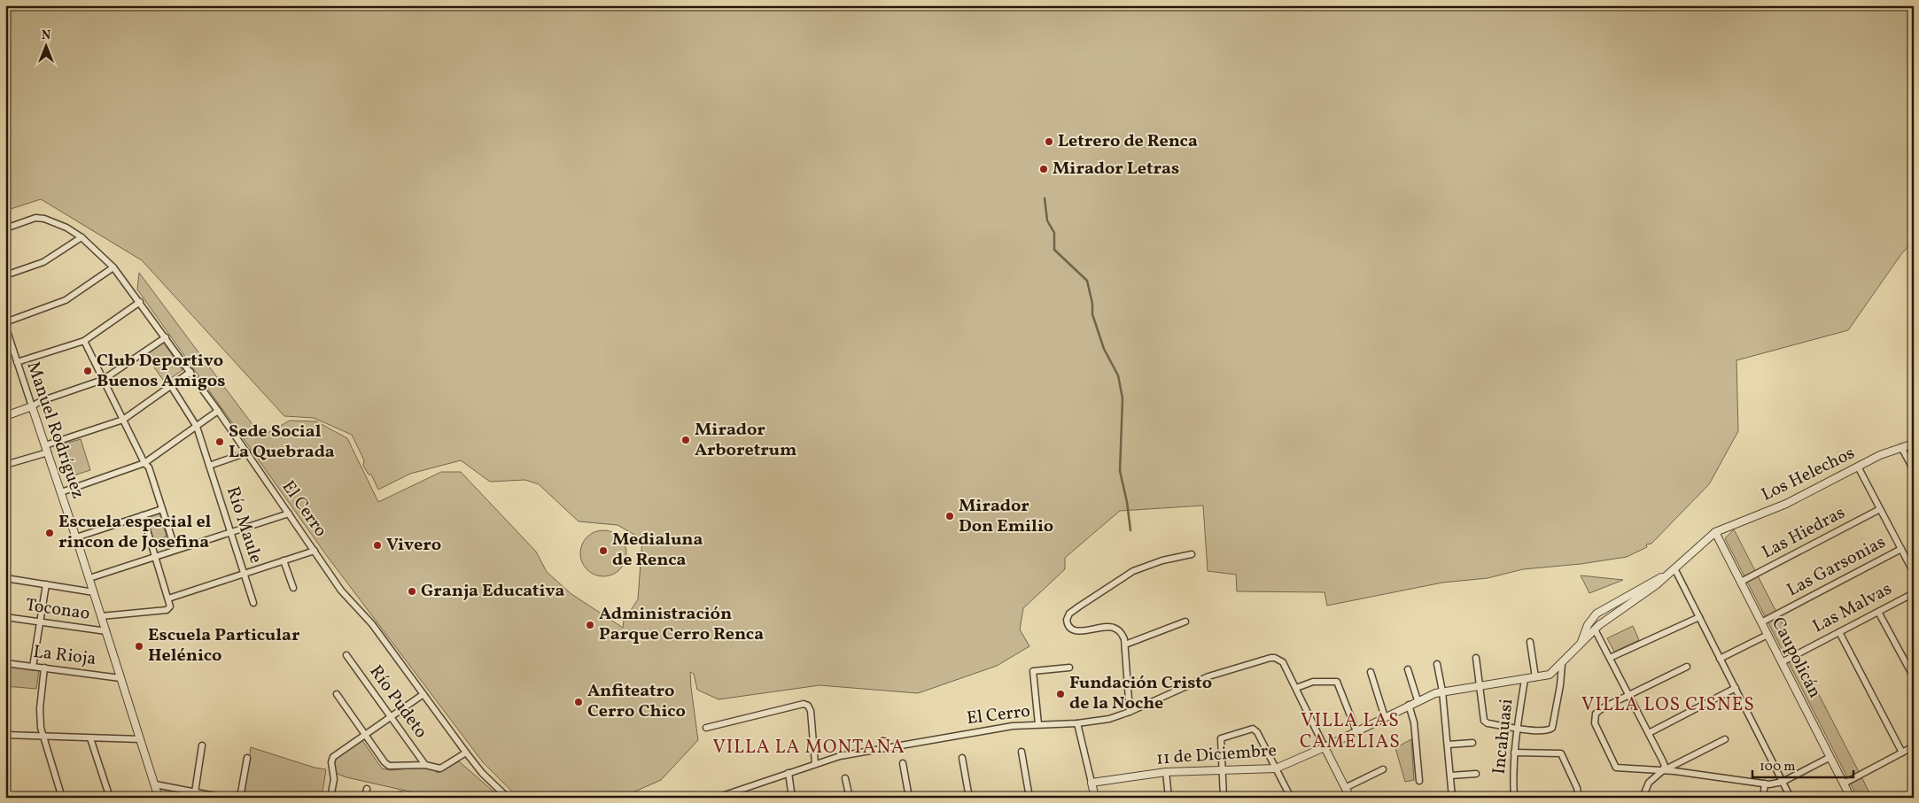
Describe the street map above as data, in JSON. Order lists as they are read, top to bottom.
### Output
{
  "streets": {
    "street": [
      "Manuel Rodríguez",
      "Los Helechos",
      "El Cerro",
      "Río Maule",
      "Las Hiedras",
      "Las Garsonias",
      "Las Malvas",
      "Toconao",
      "La Rioja",
      "Caupolicán",
      "Río Pudeto",
      "Incahuasi",
      "11 de Diciembre"
    ]
  },
  "crossings": [
    ["Manuel Rodríguez", "Toconao"],
    ["Manuel Rodríguez", "La Rioja"],
    ["Los Helechos", "Caupolicán"],
    ["Los Helechos", "11 de Diciembre"],
    ["Las Hiedras", "Caupolicán"],
    ["Las Garsonias", "Caupolicán"],
    ["Las Malvas", "Caupolicán"],
    ["Caupolicán", "11 de Diciembre"],
    ["Incahuasi", "11 de Diciembre"]
  ],
  "districts": ["VILLA LOS CISNES", "VILLA LAS CAMELIAS", "VILLA LA MONTAÑA"],
  "places": [
    "Letrero de Renca",
    "Mirador Letras",
    "Club Deportivo Buenos Amigos",
    "Mirador Arboretrum",
    "Sede Social La Quebrada",
    "Mirador Don Emilio",
    "Escuela especial el rincon de Josefina",
    "Vivero",
    "Medialuna de Renca",
    "Granja Educativa",
    "Administración Parque Cerro Renca",
    "Escuela Particular Helénico",
    "Fundación Cristo de la Noche",
    "Anfiteatro Cerro Chico"
  ],
  "scale_bar": "100 m",
  "north": "top"
}
